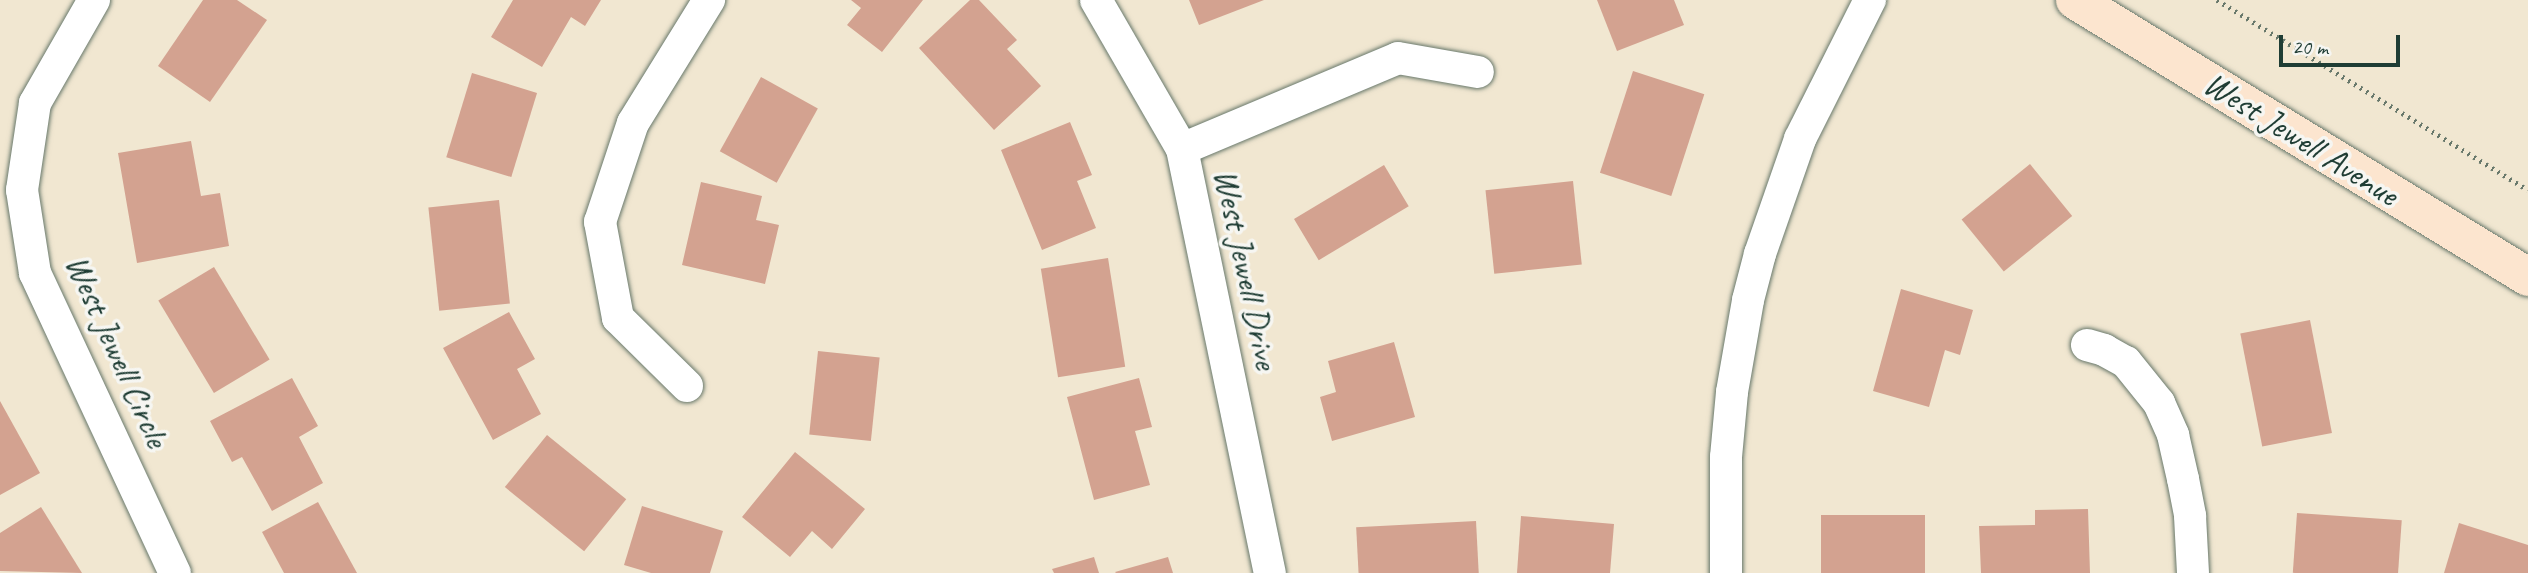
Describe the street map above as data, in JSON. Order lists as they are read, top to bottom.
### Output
{
  "streets": {
    "main road": ["West Jewell Avenue"],
    "street": ["West Jewell Drive", "West Jewell Circle"]
  },
  "scale_bar": "20 m"
}
